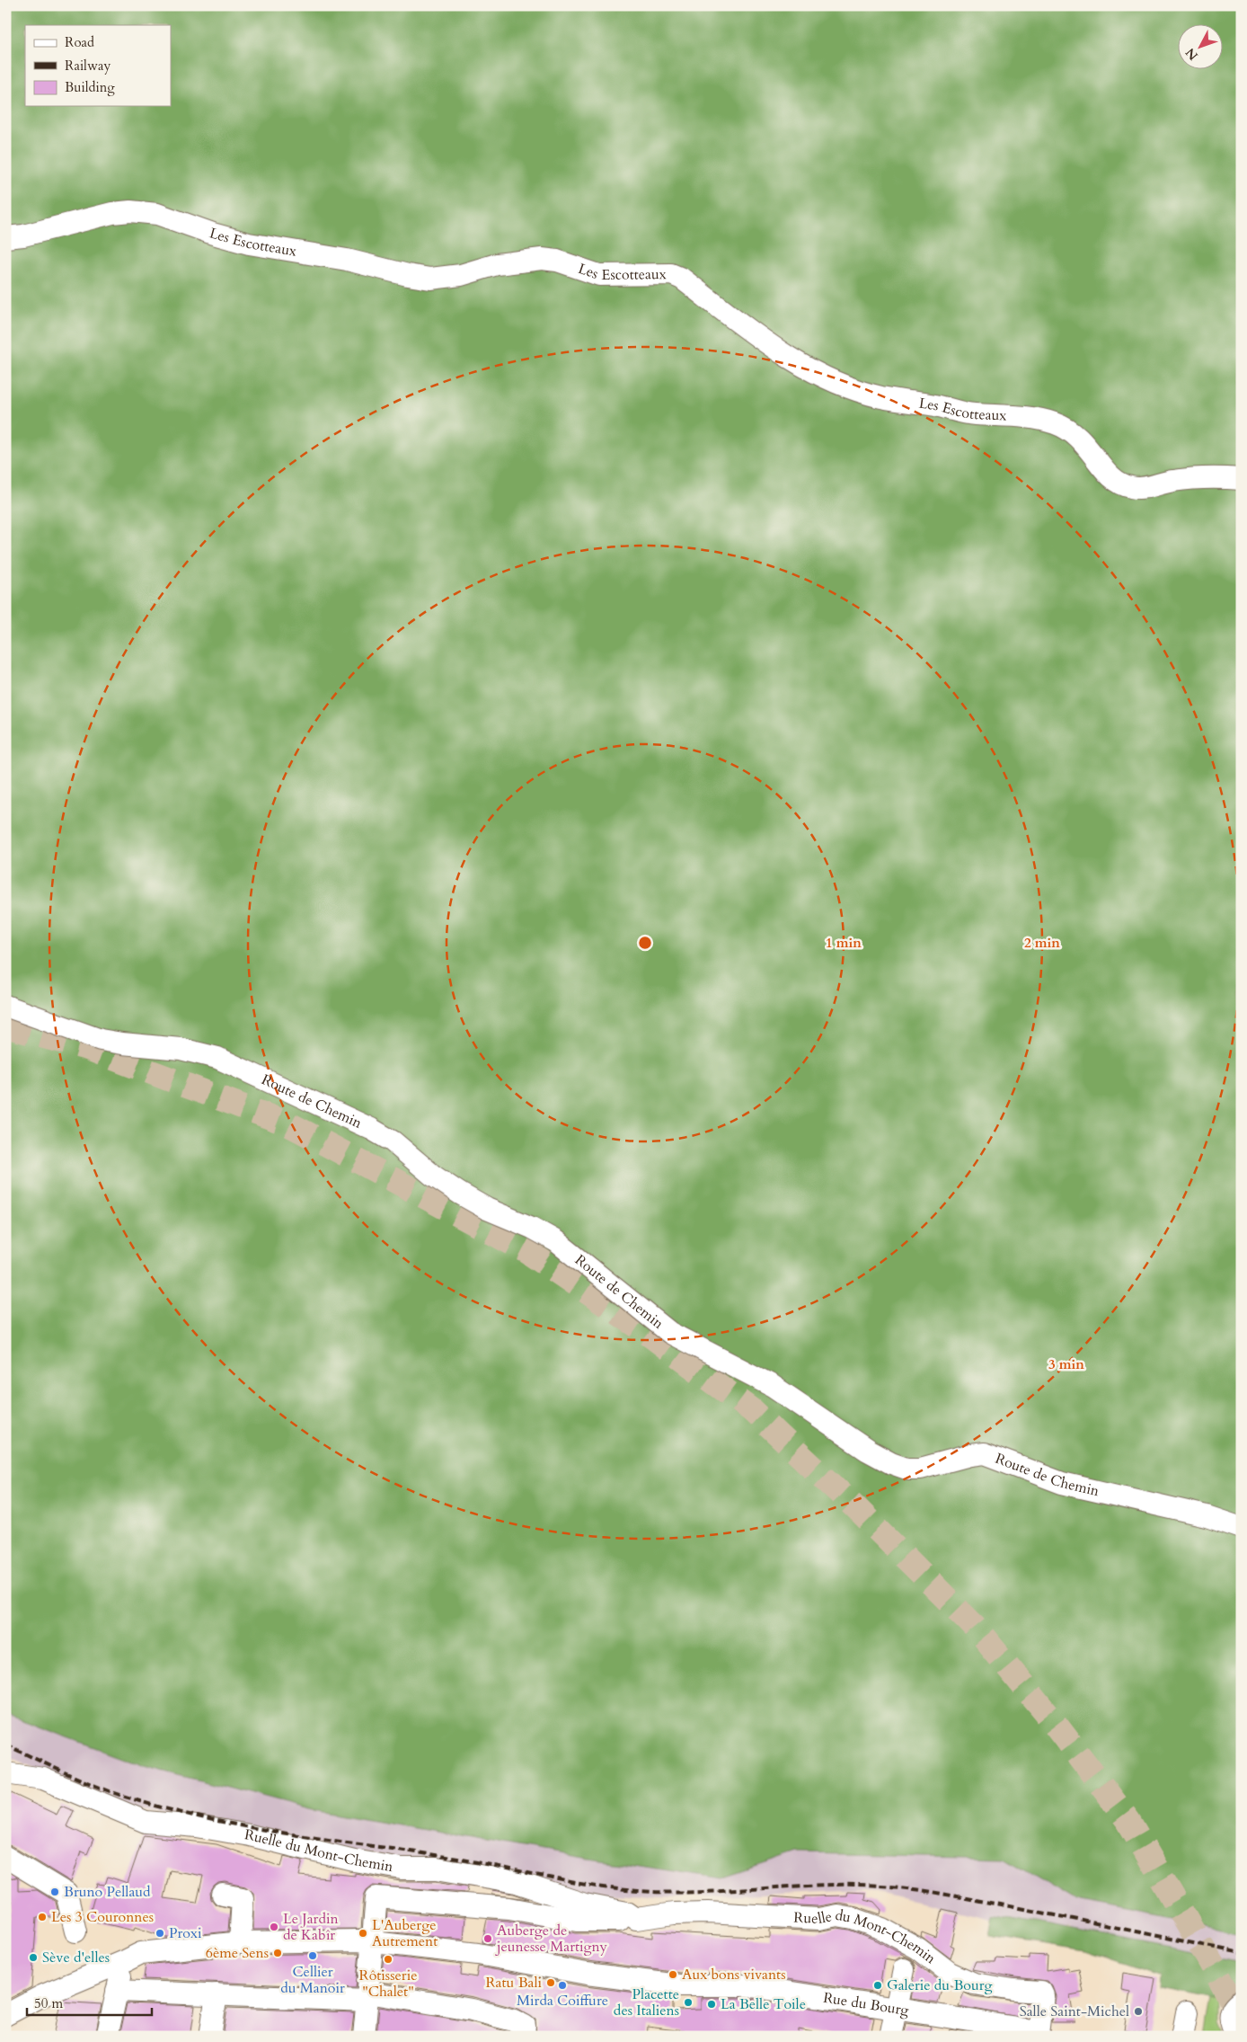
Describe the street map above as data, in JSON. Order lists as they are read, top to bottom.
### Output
{
  "streets": {
    "street": [
      "Les Escotteaux",
      "Route de Chemin",
      "Ruelle du Mont-Chemin",
      "Rue du Bourg"
    ]
  },
  "crossings": [
    ["Ruelle du Mont-Chemin", "Rue du Bourg"]
  ],
  "places": [
    "Bruno Pellaud",
    "Les 3 Couronnes",
    "Le Jardin de Kabîr",
    "Proxi",
    "L'Auberge Autrement",
    "Auberge de jeunesse Martigny",
    "6ème Sens",
    "Cellier du Manoir",
    "Sève d'elles",
    "Rôtisserie \"Chalet\"",
    "Aux bons vivants",
    "Ratu Bali",
    "Mirda Coiffure",
    "Galerie du Bourg",
    "Placette des Italiens",
    "La Belle Toile",
    "Salle Saint-Michel"
  ],
  "legend": ["Road", "Railway", "Building"],
  "scale_bar": "50 m",
  "north": "bottom left",
  "rings": ["1 min", "2 min", "3 min"]
}
